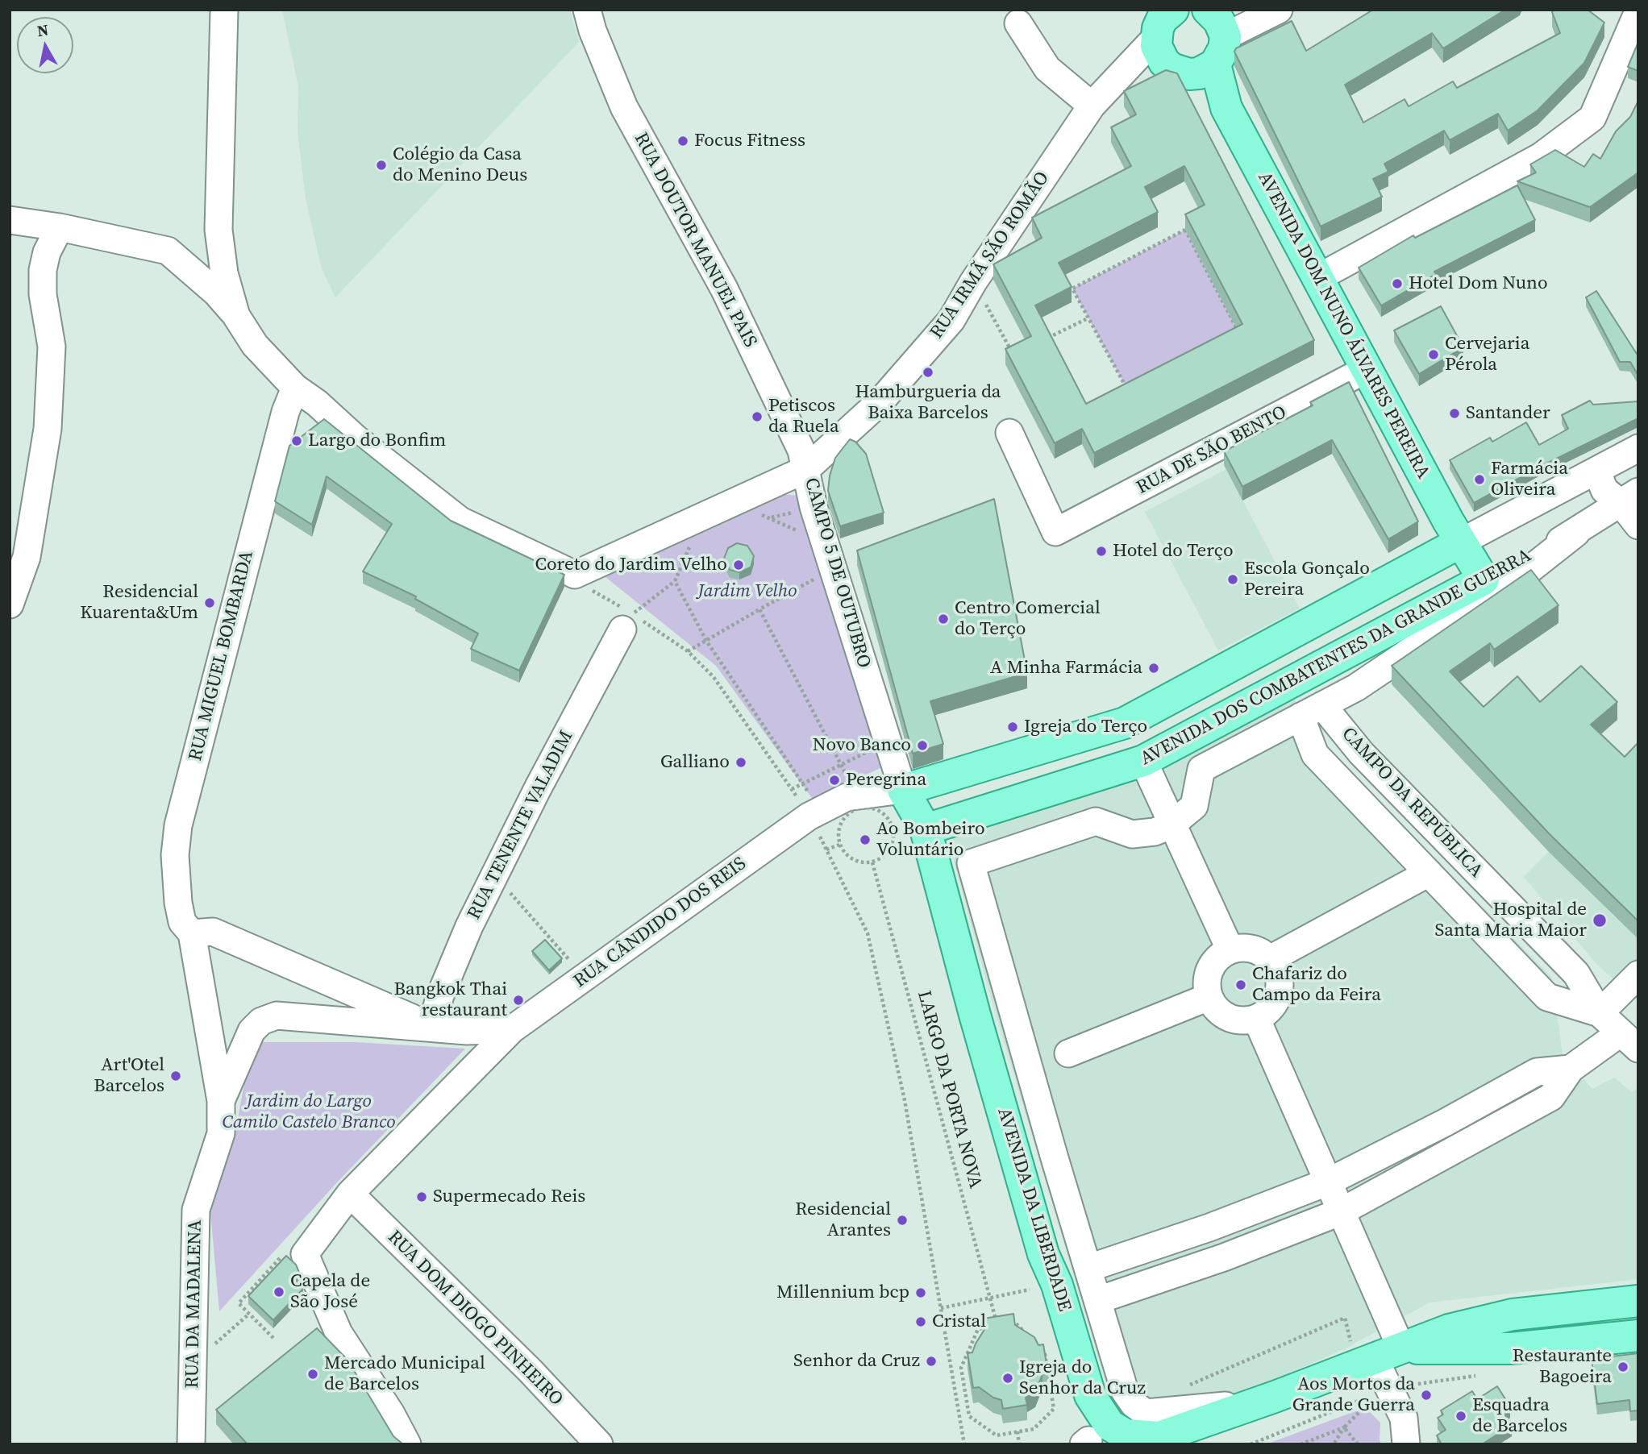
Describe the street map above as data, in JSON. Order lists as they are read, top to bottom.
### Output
{
  "streets": {
    "main road": ["AVENIDA DOM NUNO ÁLVARES PEREIRA", "AVENIDA DOS COMBATENTES DA GRANDE GUERRA", "AVENIDA DA LIBERDADE"],
    "street": [
      "RUA DOUTOR MANUEL PAIS",
      "RUA IRMÃ SÃO ROMÃO",
      "RUA DE SÃO BENTO",
      "CAMPO 5 DE OUTUBRO",
      "RUA MIGUEL BOMBARDA",
      "CAMPO DA REPÚBLICA",
      "RUA TENENTE VALADIM",
      "RUA CÂNDIDO DOS REIS",
      "RUA DA MADALENA",
      "RUA DOM DIOGO PINHEIRO"
    ],
    "path": ["LARGO DA PORTA NOVA"]
  },
  "crossings": [
    ["RUA DOUTOR MANUEL PAIS", "RUA IRMÃ SÃO ROMÃO"],
    ["RUA DOUTOR MANUEL PAIS", "CAMPO 5 DE OUTUBRO"],
    ["RUA IRMÃ SÃO ROMÃO", "AVENIDA DOM NUNO ÁLVARES PEREIRA"],
    ["RUA IRMÃ SÃO ROMÃO", "CAMPO 5 DE OUTUBRO"],
    ["AVENIDA DOM NUNO ÁLVARES PEREIRA", "RUA DE SÃO BENTO"],
    ["AVENIDA DOM NUNO ÁLVARES PEREIRA", "AVENIDA DOS COMBATENTES DA GRANDE GUERRA"],
    ["CAMPO 5 DE OUTUBRO", "AVENIDA DA LIBERDADE"],
    ["RUA MIGUEL BOMBARDA", "RUA DA MADALENA"],
    ["AVENIDA DOS COMBATENTES DA GRANDE GUERRA", "AVENIDA DA LIBERDADE"],
    ["RUA CÂNDIDO DOS REIS", "RUA DOM DIOGO PINHEIRO"]
  ],
  "parks": ["Jardim Velho", "Jardim do Largo Camilo Castelo Branco"],
  "places": [
    "Focus Fitness",
    "Colégio da Casa do Menino Deus",
    "Hotel Dom Nuno",
    "Cervejaria Pérola",
    "Hamburgueria da Baixa Barcelos",
    "Santander",
    "Petiscos da Ruela",
    "Largo do Bonfim",
    "Farmácia Oliveira",
    "Hotel do Terço",
    "Coreto do Jardim Velho",
    "Escola Gonçalo Pereira",
    "Residencial Kuarenta&Um",
    "Centro Comercial do Terço",
    "A Minha Farmácia",
    "Igreja do Terço",
    "Novo Banco",
    "Galliano",
    "Peregrina",
    "Ao Bombeiro Voluntário",
    "Hospital de Santa Maria Maior",
    "Chafariz do Campo da Feira",
    "Bangkok Thai restaurant",
    "Art'Otel Barcelos",
    "Supermecado Reis",
    "Residencial Arantes",
    "Capela de São José",
    "Millennium bcp",
    "Cristal",
    "Senhor da Cruz",
    "Restaurante Bagoeira",
    "Mercado Municipal de Barcelos",
    "Igreja do Senhor da Cruz",
    "Aos Mortos da Grande Guerra",
    "Esquadra de Barcelos"
  ],
  "north": "top"
}
